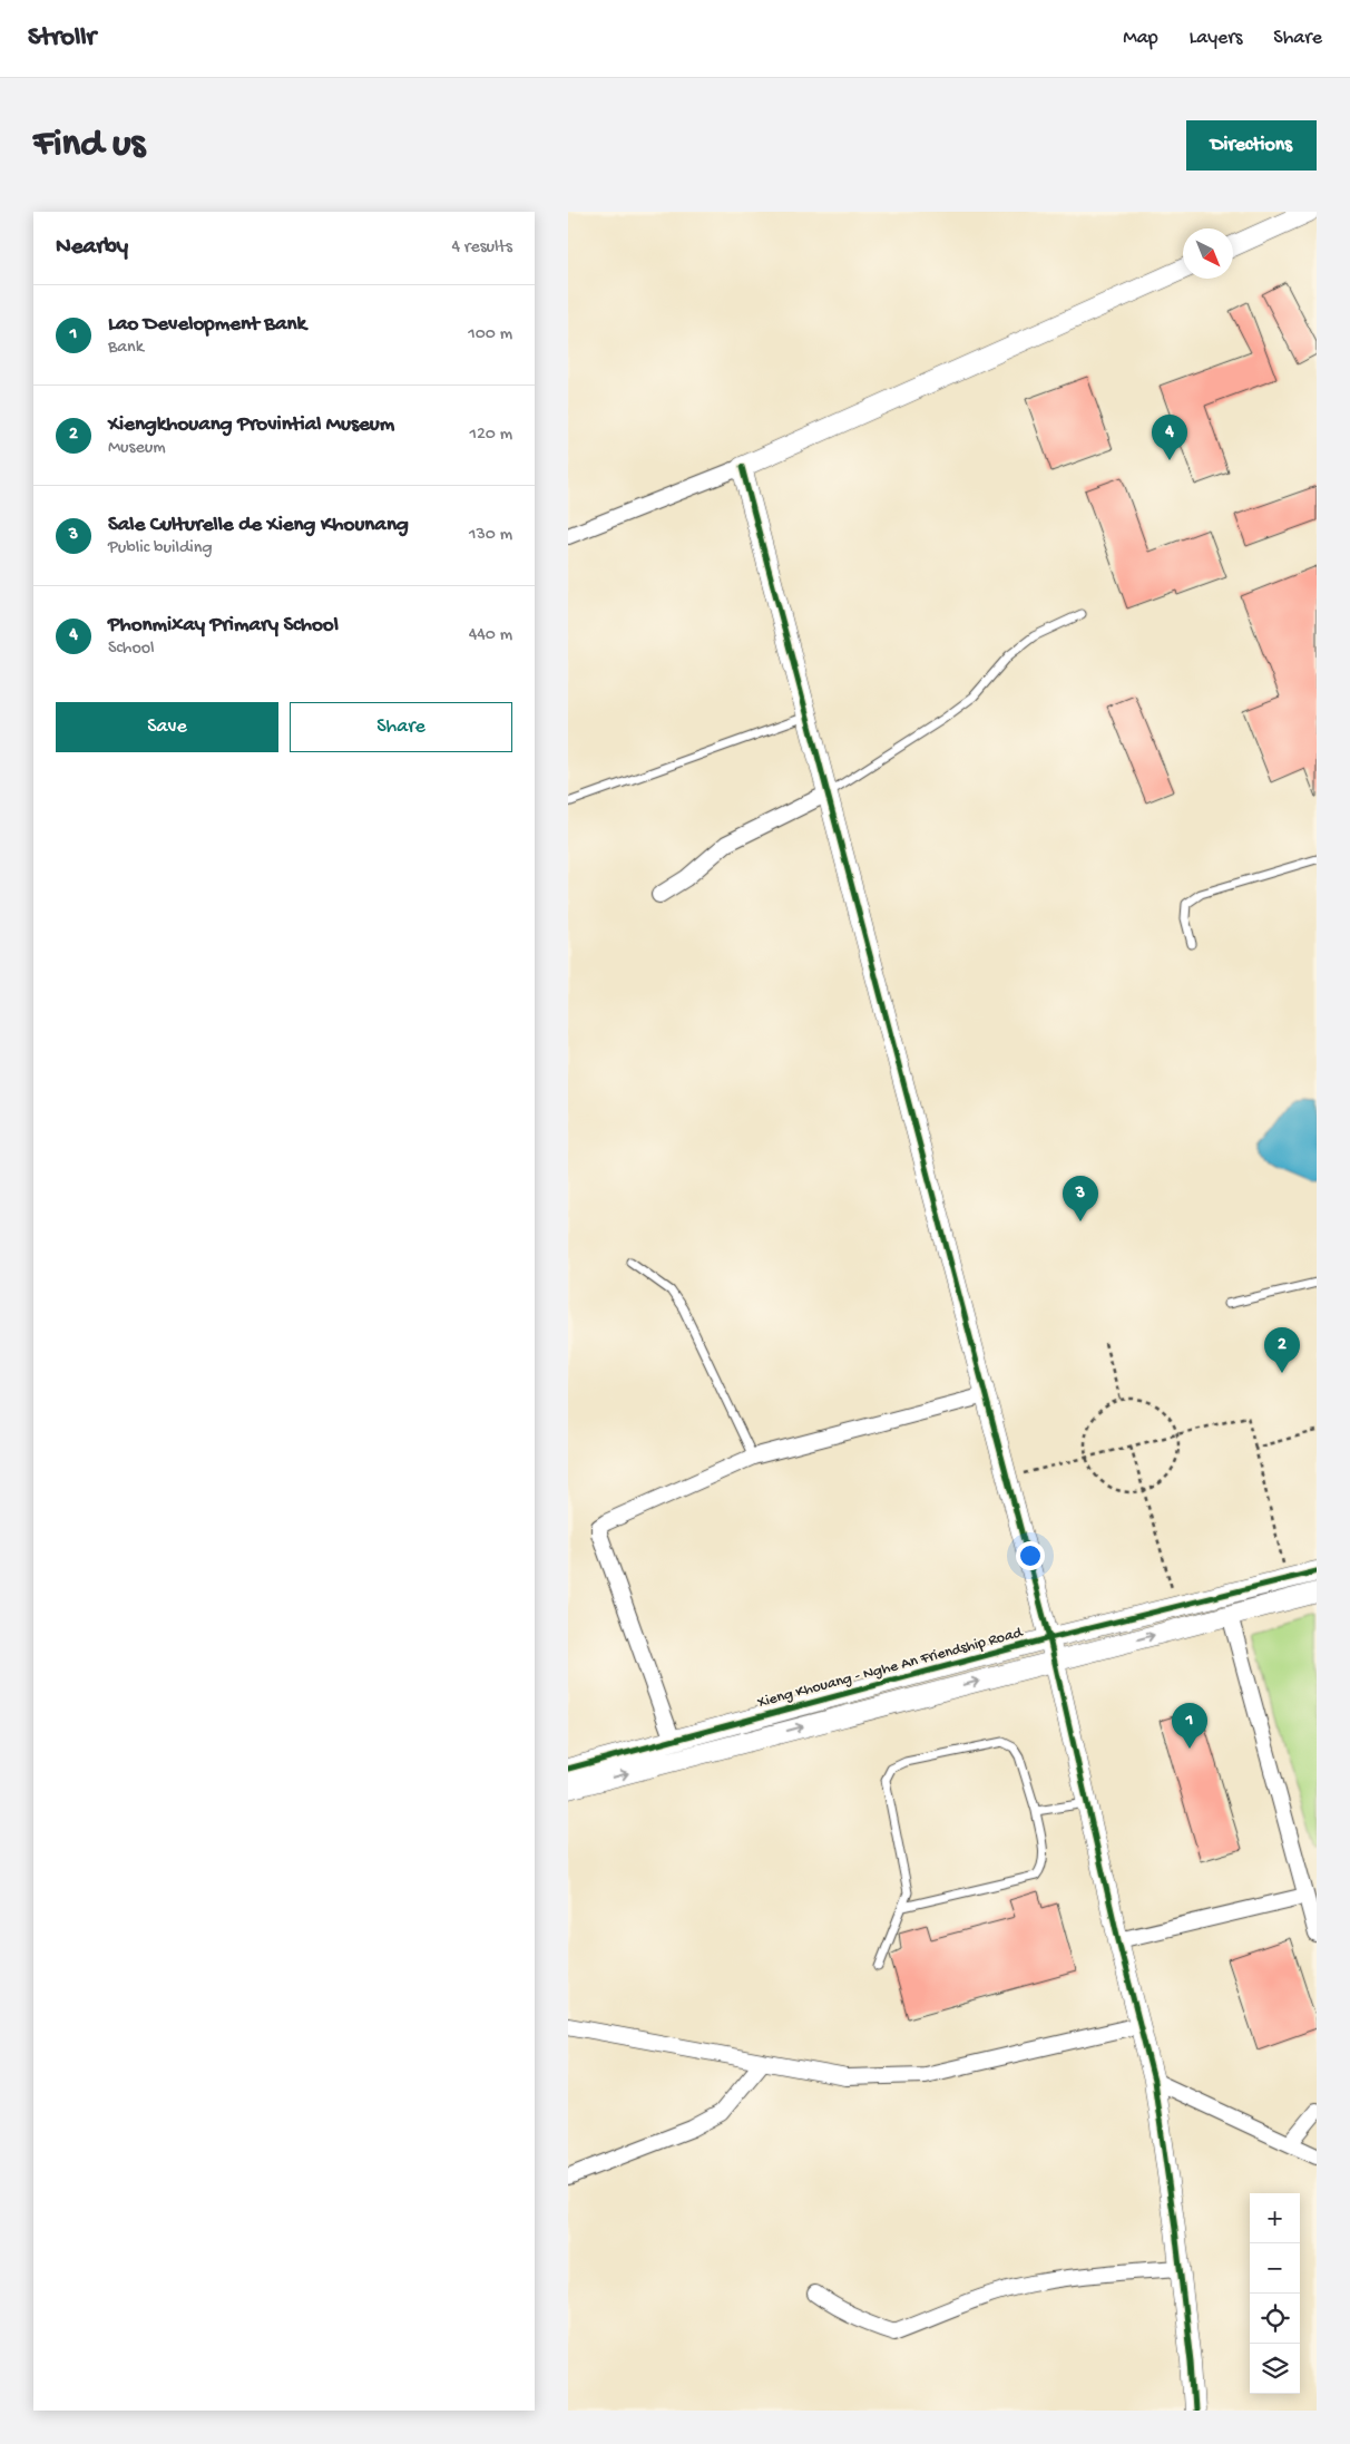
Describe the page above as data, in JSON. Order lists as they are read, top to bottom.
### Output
{
  "streets": {
    "street": ["Xieng Khouang - Nghe An Friendship Road"]
  },
  "north": "bottom right",
  "page": {
    "header": "Strollr",
    "nav": ["Map", "Layers", "Share"],
    "buttons": [
      "Directions",
      ["Save", "Share"]
    ],
    "title": "Find us",
    "heading": ["Nearby", "4 results"],
    "list": [
      {
        "mark": "1",
        "name": "Lao Development Bank",
        "note": "Bank",
        "value": "100 m"
      },
      {
        "mark": "2",
        "name": "Xiengkhouang Provintial Museum",
        "note": "Museum",
        "value": "120 m"
      },
      {
        "mark": "3",
        "name": "Sale Culturelle de Xieng Khounang",
        "note": "Public building",
        "value": "130 m"
      },
      {
        "mark": "4",
        "name": "Phonmixay Primary School",
        "note": "School",
        "value": "440 m"
      }
    ],
    "pins": [
      "4",
      "3",
      "2",
      "1"
    ],
    "map_buttons": ["+", "−"]
  }
}
